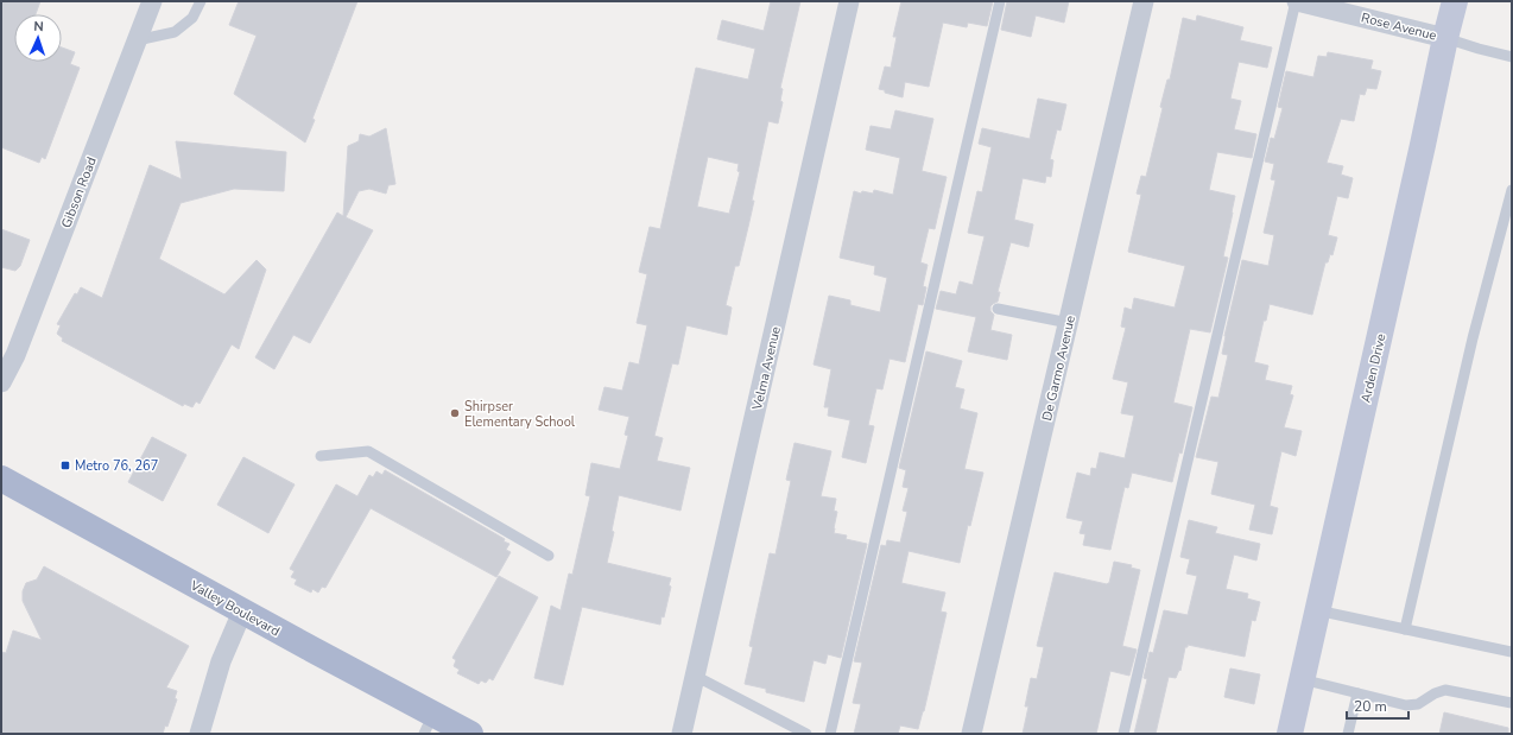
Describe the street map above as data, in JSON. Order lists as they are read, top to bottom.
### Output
{
  "streets": {
    "main road": ["Valley Boulevard"],
    "street": [
      "Rose Avenue",
      "Gibson Road",
      "Velma Avenue",
      "De Garmo Avenue",
      "Arden Drive"
    ]
  },
  "crossings": [
    ["Rose Avenue", "Arden Drive"]
  ],
  "places": {
    "other": ["Shirpser Elementary School"],
    "transit": ["Metro 76, 267"]
  },
  "scale_bar": "20 m",
  "north": "top"
}
